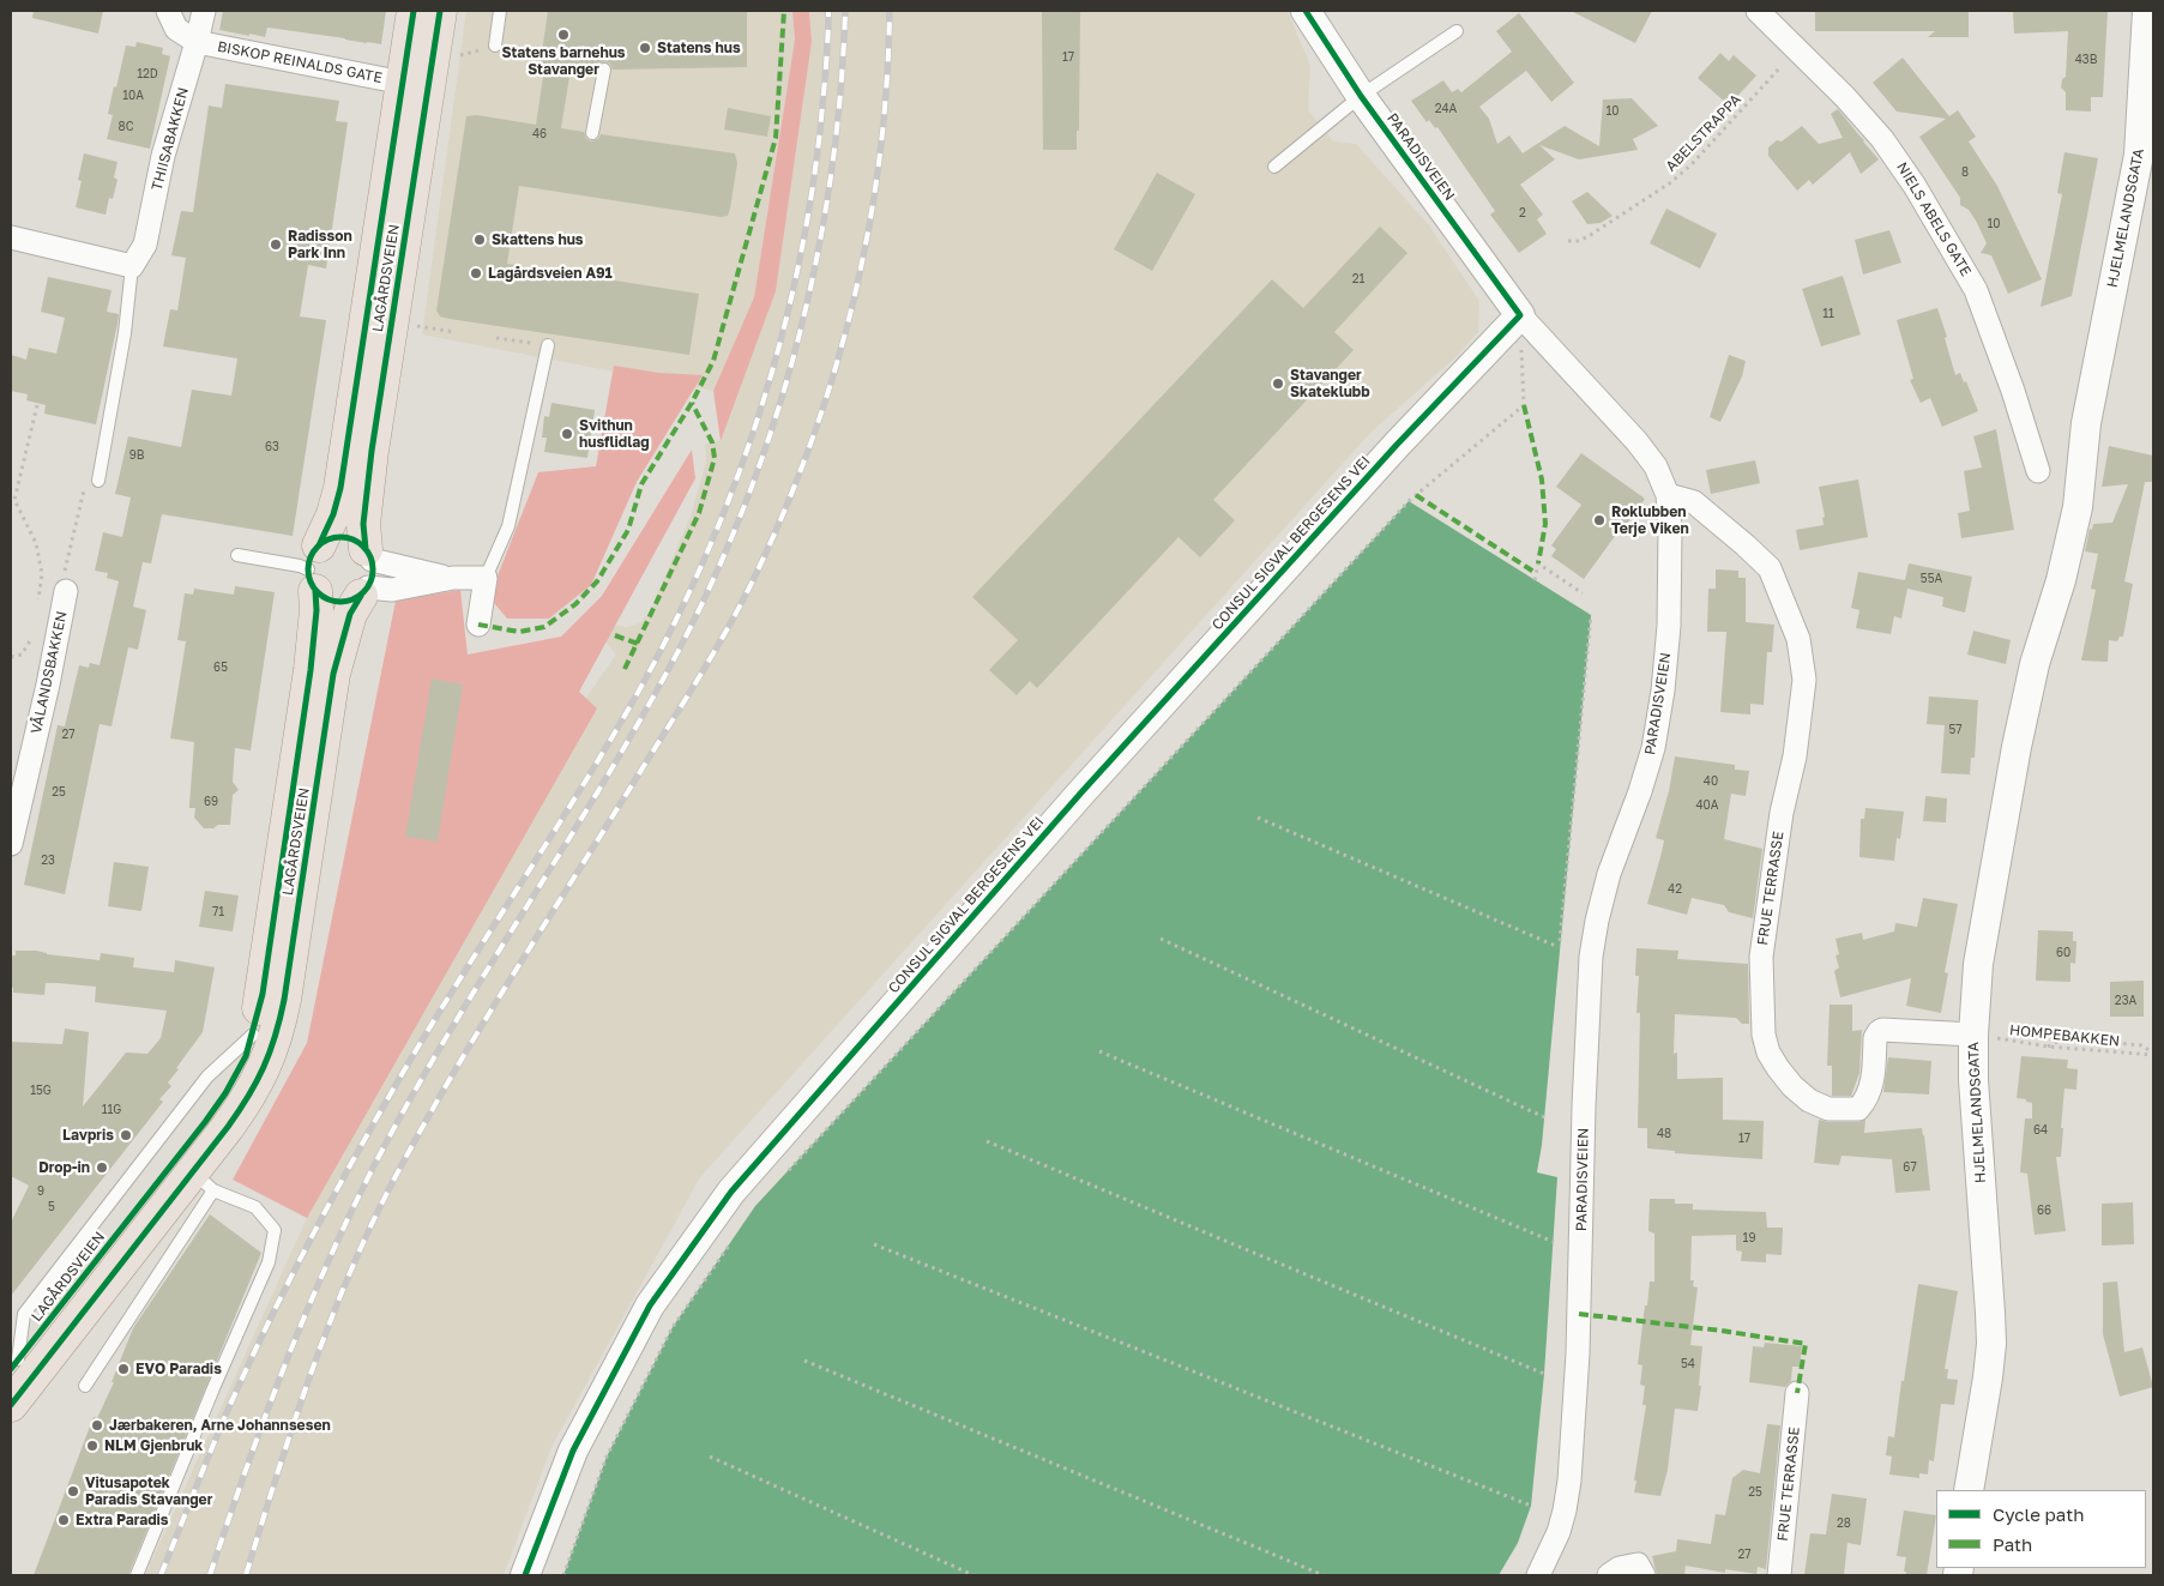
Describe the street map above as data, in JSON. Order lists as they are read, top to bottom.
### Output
{
  "streets": {
    "main road": ["LAGÅRDSVEIEN"],
    "street": [
      "BISKOP REINALDS GATE",
      "THIISABAKKEN",
      "PARADISVEIEN",
      "HJELMELANDSGATA",
      "NIELS ABELS GATE",
      "CONSUL SIGVAL BERGESENS VEI",
      "VÅLANDSBAKKEN",
      "FRUE TERRASSE"
    ],
    "path": ["ABELSTRAPPA", "HOMPEBAKKEN"]
  },
  "crossings": [
    ["BISKOP REINALDS GATE", "THIISABAKKEN"],
    ["BISKOP REINALDS GATE", "LAGÅRDSVEIEN"],
    ["PARADISVEIEN", "CONSUL SIGVAL BERGESENS VEI"],
    ["PARADISVEIEN", "FRUE TERRASSE"],
    ["HJELMELANDSGATA", "FRUE TERRASSE"],
    ["HJELMELANDSGATA", "HOMPEBAKKEN"],
    ["FRUE TERRASSE", "HOMPEBAKKEN"]
  ],
  "places": [
    "Statens barnehus Stavanger",
    "Statens hus",
    "Skattens hus",
    "Radisson Park Inn",
    "Lagårdsveien A91",
    "Stavanger Skateklubb",
    "Svithun husflidlag",
    "Roklubben Terje Viken",
    "Lavpris",
    "Drop-in",
    "EVO Paradis",
    "Jærbakeren, Arne Johannsesen",
    "NLM Gjenbruk",
    "Vitusapotek Paradis Stavanger",
    "Extra Paradis"
  ],
  "house_numbers": [
    "17",
    "43B",
    "12D",
    "10A",
    "24A",
    "10",
    "8C",
    "46",
    "8",
    "2",
    "10",
    "21",
    "11",
    "63",
    "9B",
    "55A",
    "65",
    "57",
    "27",
    "40",
    "25",
    "69",
    "40A",
    "23",
    "42",
    "71",
    "60",
    "23A",
    "15G",
    "11G",
    "64",
    "48",
    "17",
    "67",
    "9",
    "5",
    "66",
    "19",
    "54",
    "25",
    "28",
    "27"
  ],
  "legend": ["Cycle path", "Path"]
}
